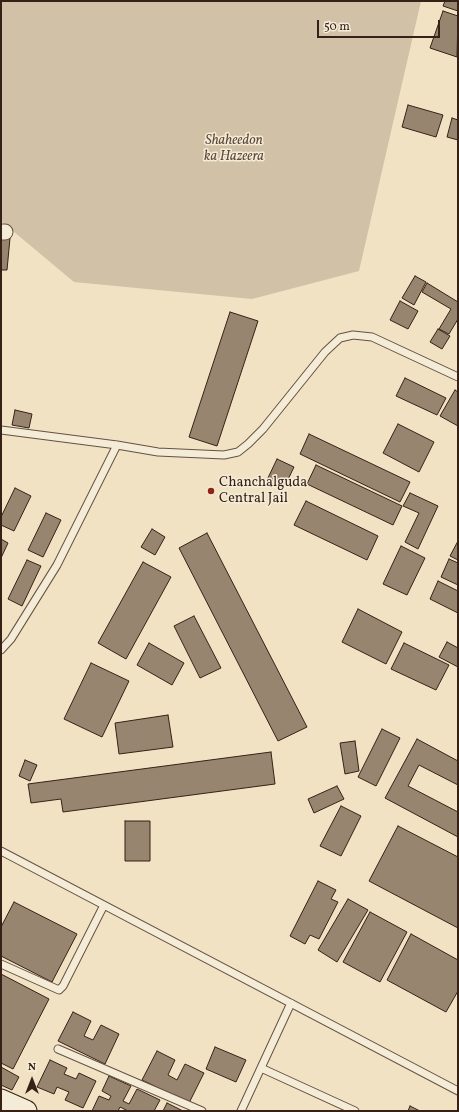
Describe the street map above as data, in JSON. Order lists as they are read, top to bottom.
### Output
{
  "parks": ["Shaheedon ka Hazeera"],
  "places": ["Chanchalguda Central Jail"],
  "scale_bar": "50 m",
  "north": "top"
}
